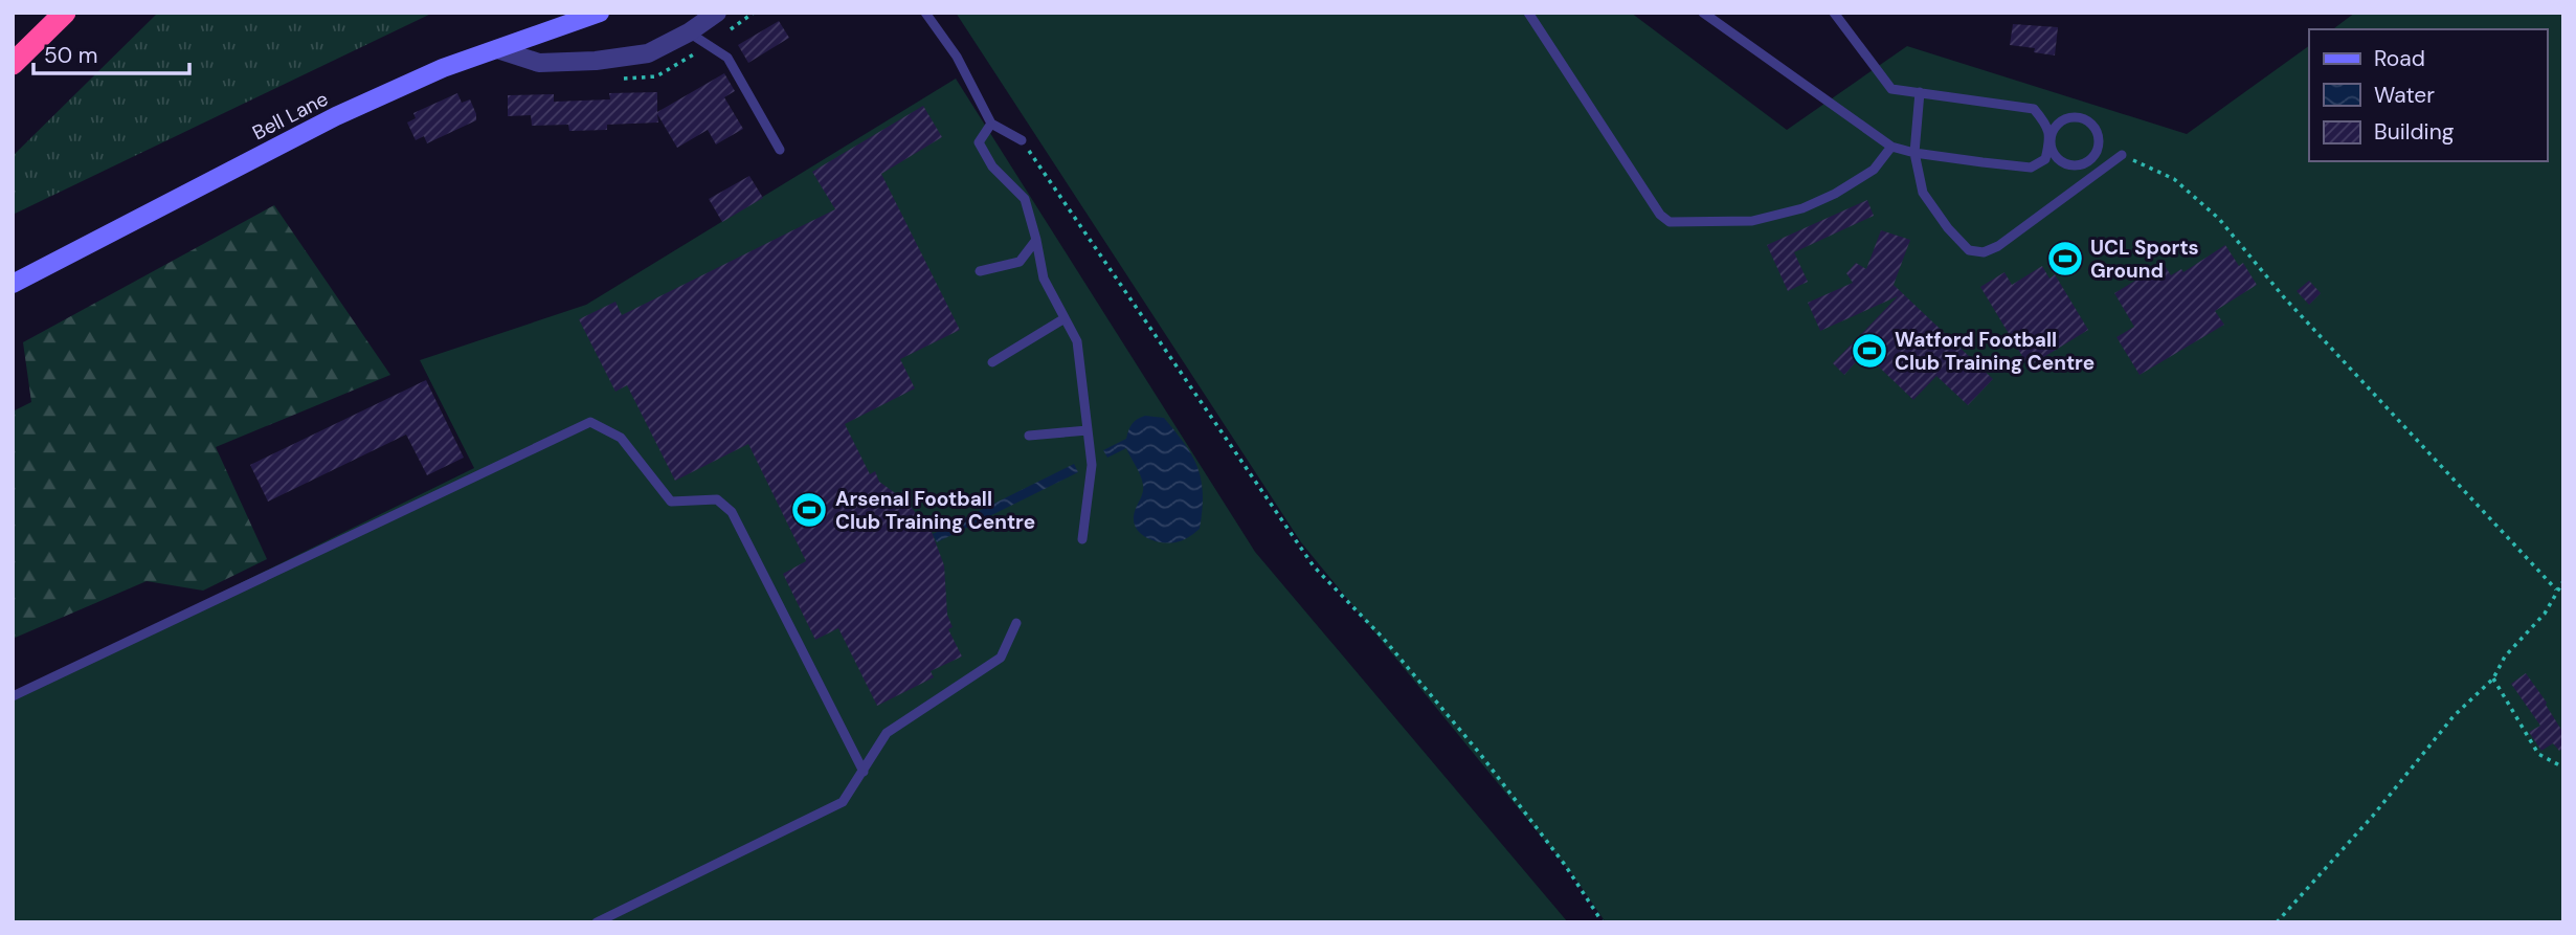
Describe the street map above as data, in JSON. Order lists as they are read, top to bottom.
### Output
{
  "streets": {
    "main road": ["Bell Lane"]
  },
  "places": {
    "sports": ["UCL Sports Ground", "Watford Football Club Training Centre", "Arsenal Football Club Training Centre"]
  },
  "legend": ["Road", "Water", "Building"],
  "scale_bar": "50 m"
}
